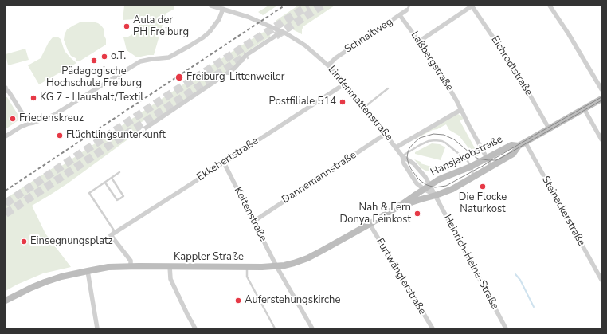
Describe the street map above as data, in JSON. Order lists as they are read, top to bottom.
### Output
{
  "streets": {
    "street": [
      "Schnaitweg",
      "Laßbergstraße",
      "Eichrodtstraße",
      "Lindenmattenstraße",
      "Hansjakobstraße",
      "Ekkebertstraße",
      "Dannemannstraße",
      "Steinackerstraße",
      "Keltenstraße",
      "Kappler Straße",
      "Heinrich-Heine-Straße",
      "Furtwänglerstraße"
    ]
  },
  "crossings": [
    ["Schnaitweg", "Laßbergstraße"],
    ["Schnaitweg", "Lindenmattenstraße"],
    ["Laßbergstraße", "Hansjakobstraße"],
    ["Eichrodtstraße", "Hansjakobstraße"],
    ["Lindenmattenstraße", "Hansjakobstraße"],
    ["Lindenmattenstraße", "Ekkebertstraße"],
    ["Lindenmattenstraße", "Dannemannstraße"],
    ["Lindenmattenstraße", "Kappler Straße"],
    ["Lindenmattenstraße", "Heinrich-Heine-Straße"],
    ["Hansjakobstraße", "Steinackerstraße"],
    ["Hansjakobstraße", "Kappler Straße"],
    ["Hansjakobstraße", "Heinrich-Heine-Straße"],
    ["Ekkebertstraße", "Keltenstraße"],
    ["Dannemannstraße", "Keltenstraße"],
    ["Keltenstraße", "Kappler Straße"],
    ["Kappler Straße", "Heinrich-Heine-Straße"],
    ["Kappler Straße", "Furtwänglerstraße"]
  ],
  "places": [
    "Aula der PH Freiburg",
    "o.T.",
    "Pädagogische Hochschule Freiburg",
    "Freiburg-Littenweiler",
    "KG 7 - Haushalt/Textil",
    "Postfiliale 514",
    "Friedenskreuz",
    "Flüchtlingsunterkunft",
    "Die Flocke Naturkost",
    "Nah & Fern Donya Feinkost",
    "Einsegnungsplatz",
    "Auferstehungskirche"
  ]
}
